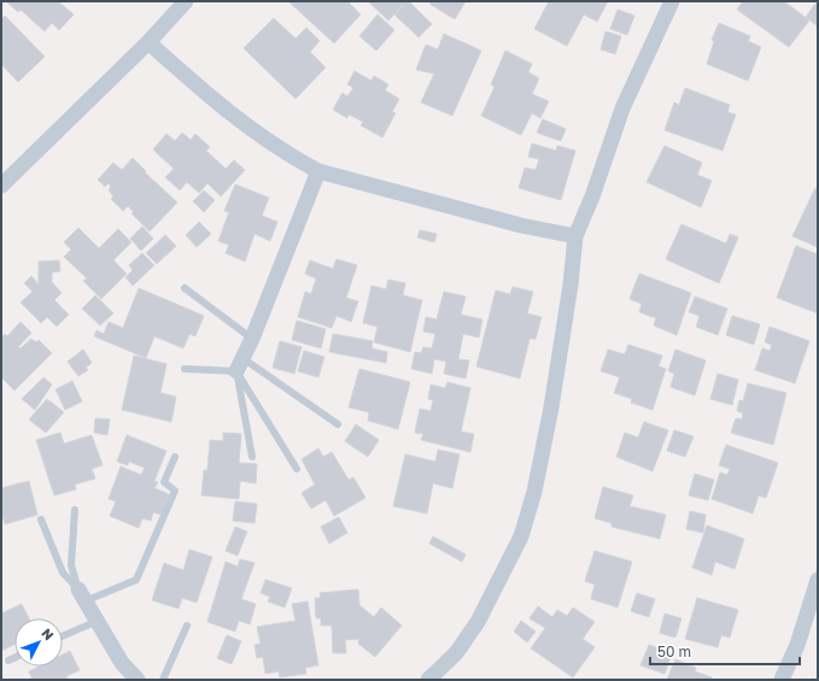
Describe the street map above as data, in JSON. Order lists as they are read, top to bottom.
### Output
{
  "scale_bar": "50 m",
  "north": "top right"
}
